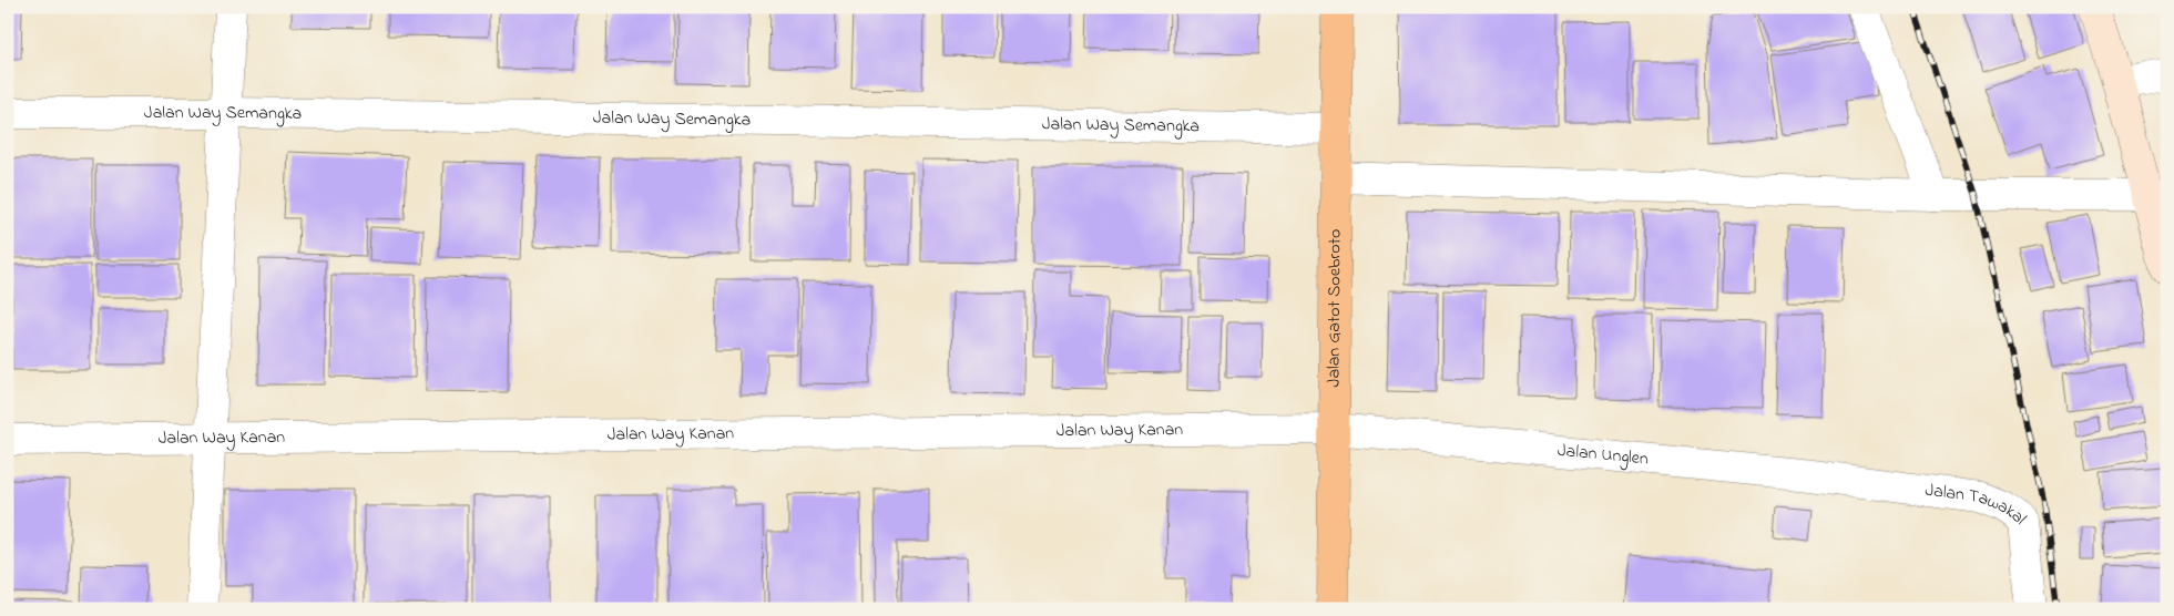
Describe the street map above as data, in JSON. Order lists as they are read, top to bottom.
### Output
{
  "streets": {
    "main road": ["Jalan Gatot Soebroto"],
    "street": [
      "Jalan Way Semangka",
      "Jalan Way Kanan",
      "Jalan Unglen",
      "Jalan Tawakal"
    ]
  },
  "crossings": [
    ["Jalan Way Semangka", "Jalan Gatot Soebroto"],
    ["Jalan Gatot Soebroto", "Jalan Way Kanan"],
    ["Jalan Gatot Soebroto", "Jalan Unglen"],
    ["Jalan Way Kanan", "Jalan Unglen"],
    ["Jalan Unglen", "Jalan Tawakal"]
  ]
}
